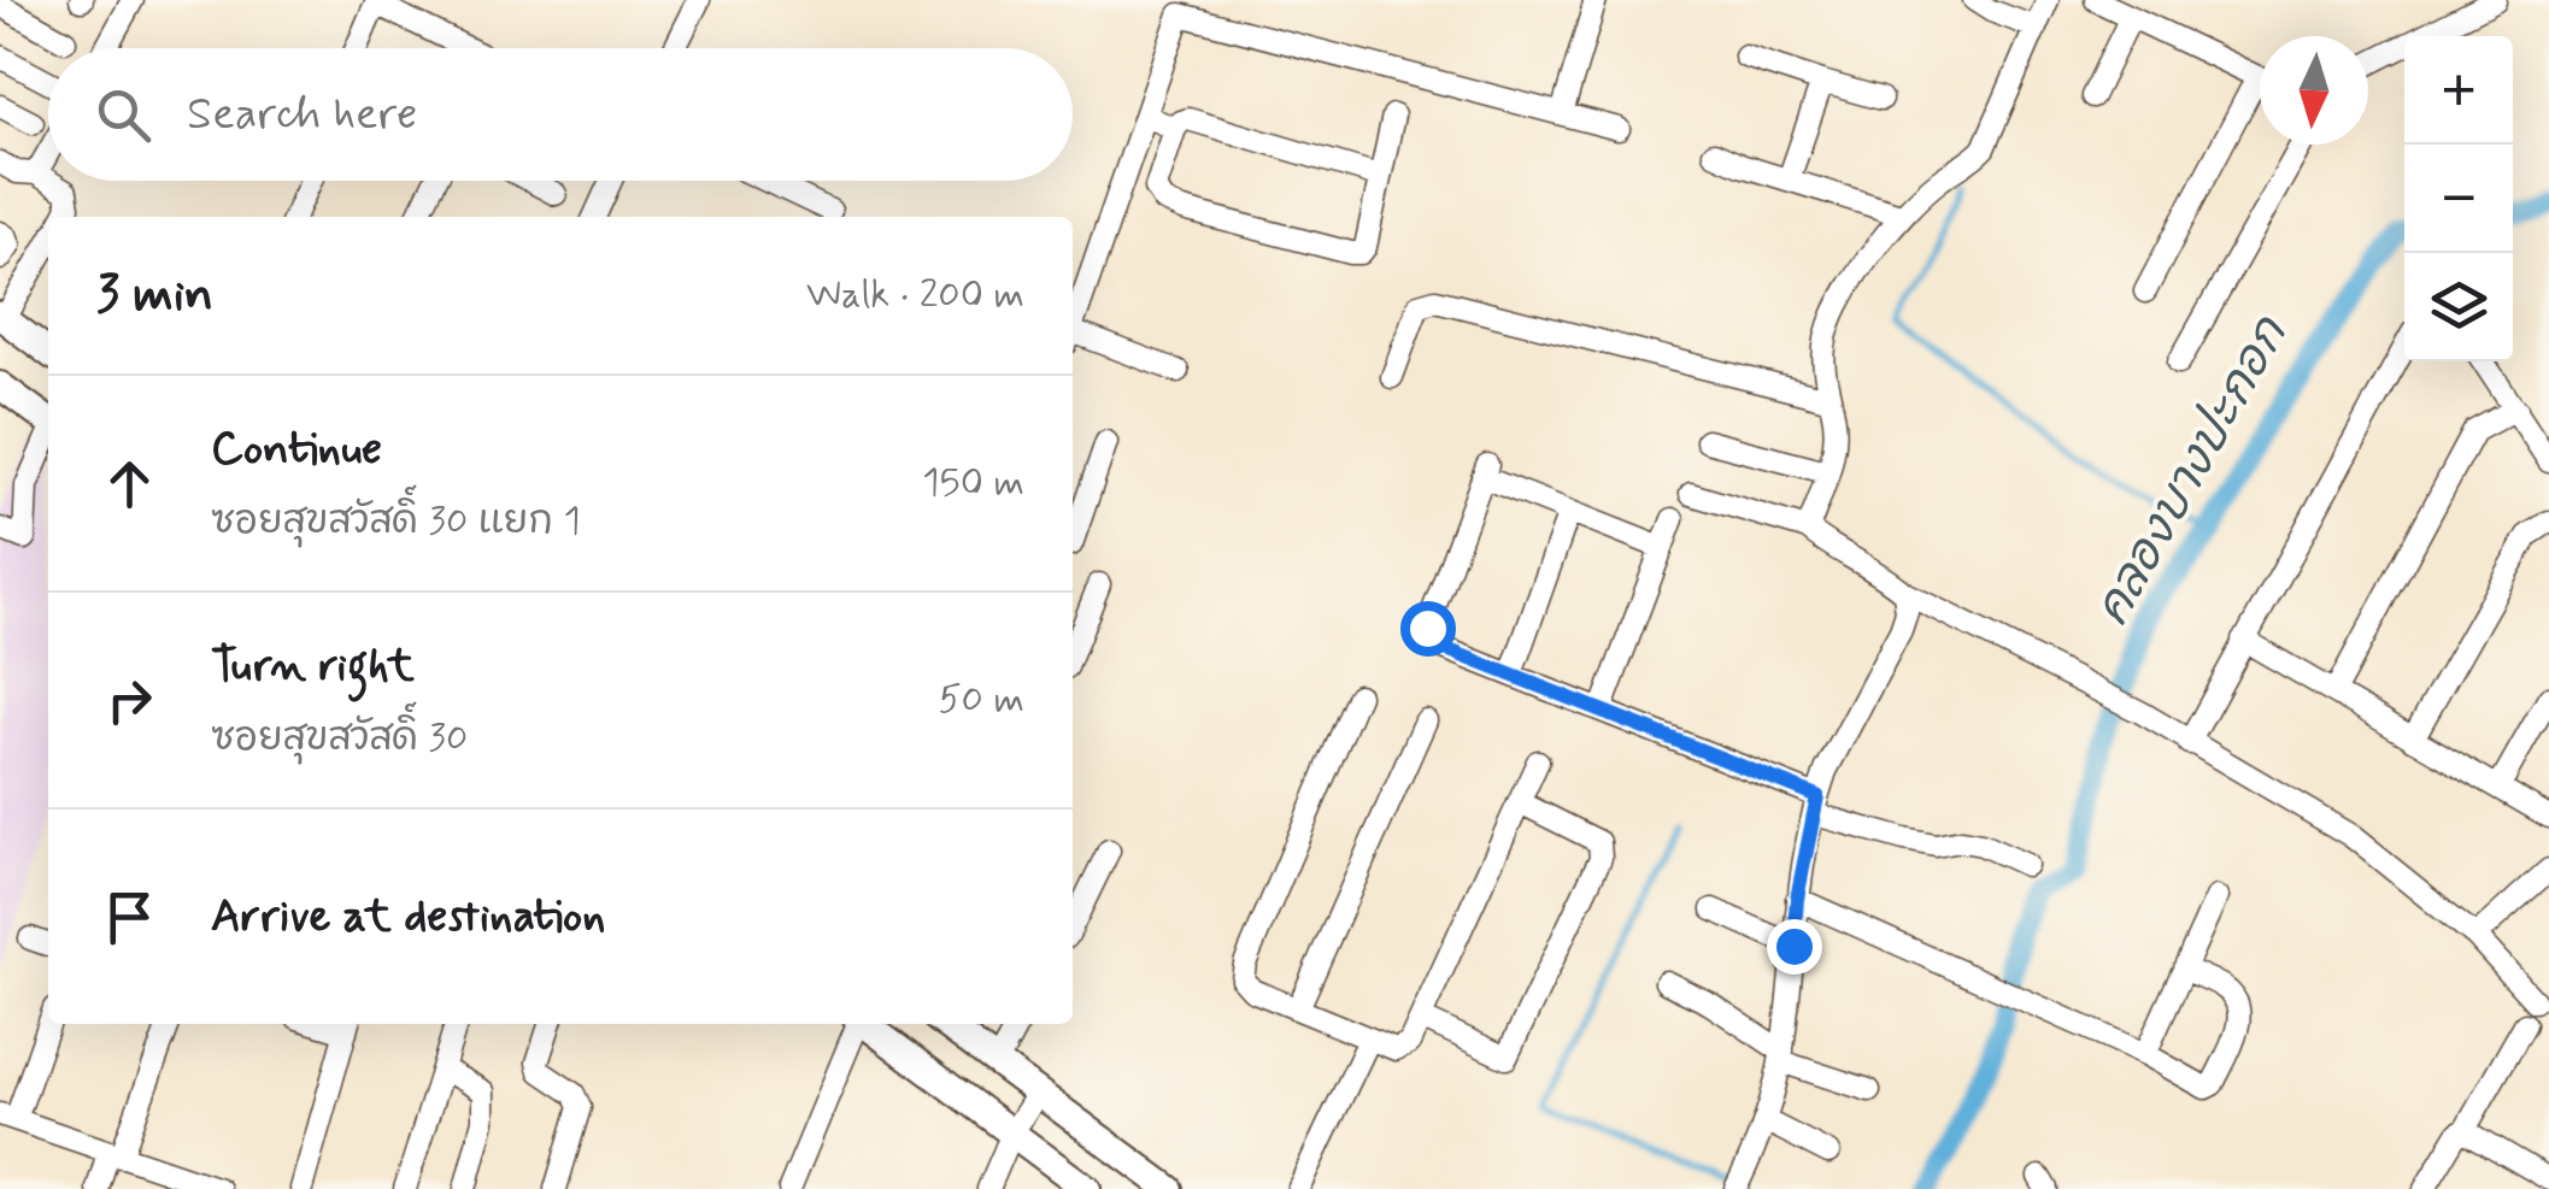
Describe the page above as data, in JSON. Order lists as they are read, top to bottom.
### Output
{
  "water": ["คลองบางปะกอก"],
  "north": "bottom",
  "page": {
    "map_buttons": ["+", "−"],
    "search": "Search here",
    "heading": ["3 min", "Walk · 200 m"],
    "list": [
      ["Continue", "ซอยสุขสวัสดิ์ 30 แยก 1", "150 m"],
      ["Turn right", "ซอยสุขสวัสดิ์ 30", "50 m"],
      "Arrive at destination"
    ]
  }
}
